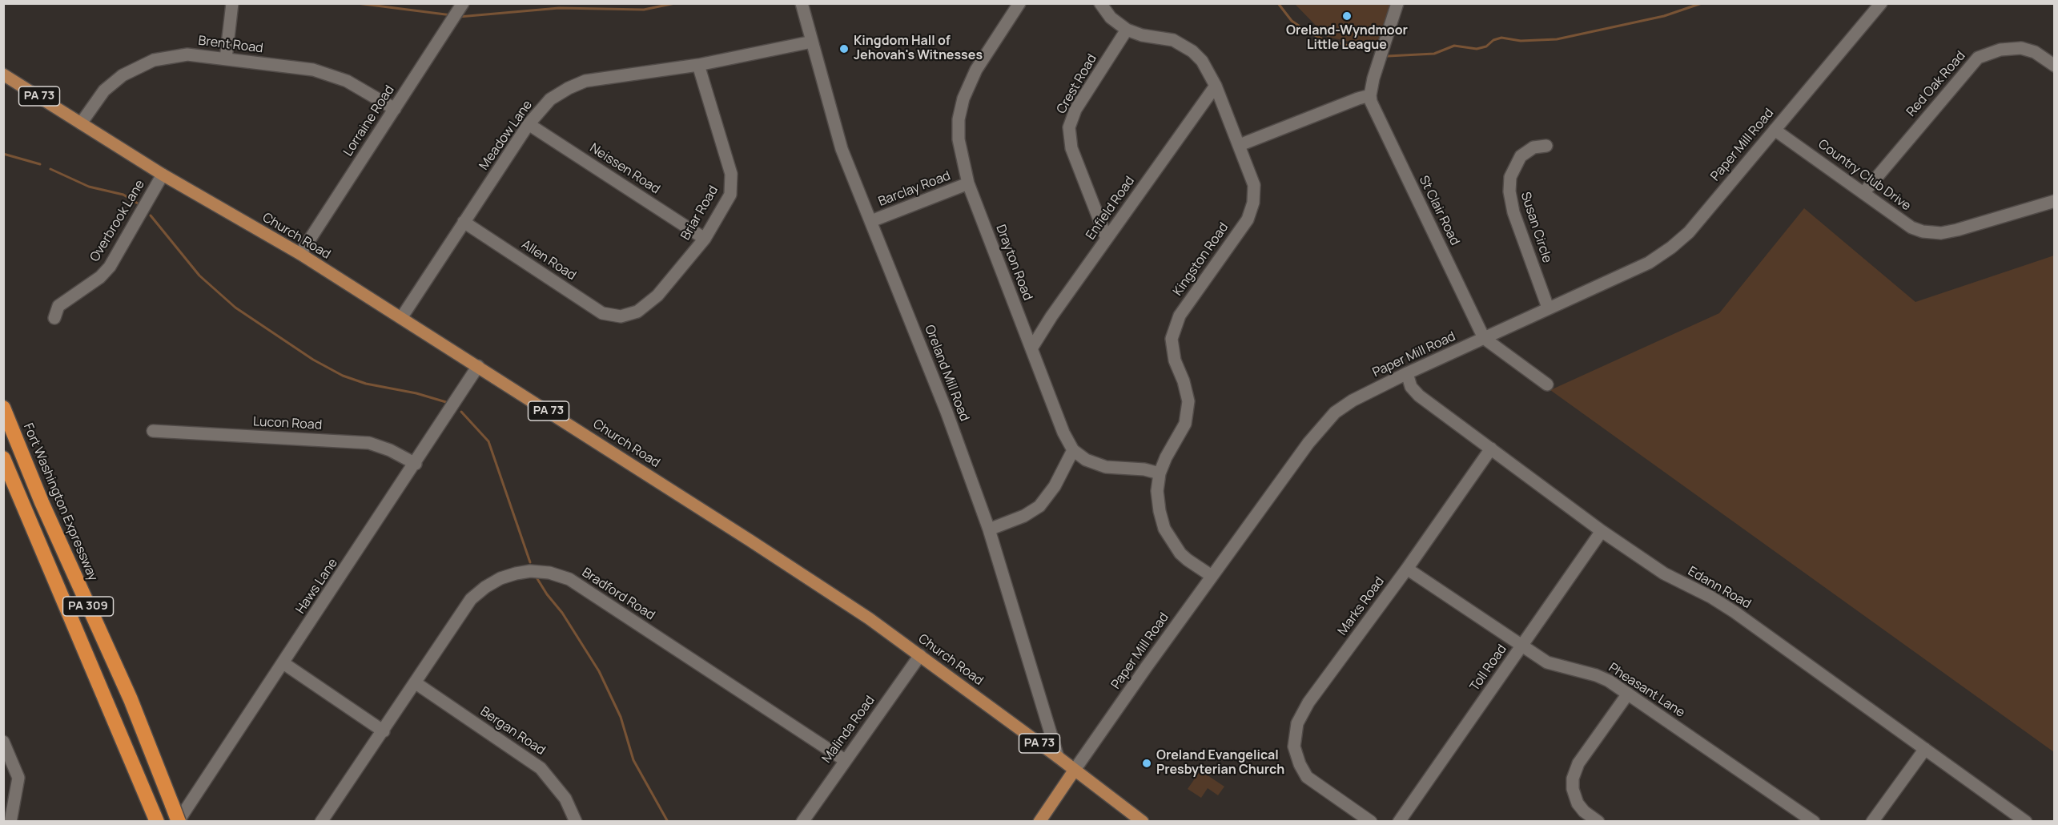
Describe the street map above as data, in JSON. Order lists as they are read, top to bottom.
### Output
{
  "streets": {
    "highway": ["Fort Washington Expressway", "PA 309"],
    "main road": ["PA 73", "Paper Mill Road", "Church Road"],
    "street": [
      "Brent Road",
      "Crest Road",
      "Red Oak Road",
      "Lorraine Road",
      "Meadow Lane",
      "Neissen Road",
      "Country Club Drive",
      "Barclay Road",
      "Enfield Road",
      "St Clair Road",
      "Briar Road",
      "Overbrook Lane",
      "Susan Circle",
      "Kingston Road",
      "Allen Road",
      "Drayton Road",
      "Oreland Mill Road",
      "Lucon Road",
      "Haws Lane",
      "Edann Road",
      "Bradford Road",
      "Marks Road",
      "Toll Road",
      "Pheasant Lane",
      "Malinda Road",
      "Bergan Road"
    ]
  },
  "crossings": [
    ["Brent Road", "Lorraine Road"],
    ["Brent Road", "Church Road"],
    ["Crest Road", "Enfield Road"],
    ["Crest Road", "Kingston Road"],
    ["Red Oak Road", "Country Club Drive"],
    ["Lorraine Road", "Church Road"],
    ["Meadow Lane", "Neissen Road"],
    ["Meadow Lane", "Briar Road"],
    ["Meadow Lane", "Church Road"],
    ["Meadow Lane", "Allen Road"],
    ["Meadow Lane", "Oreland Mill Road"],
    ["Paper Mill Road", "Country Club Drive"],
    ["Paper Mill Road", "St Clair Road"],
    ["Paper Mill Road", "Susan Circle"],
    ["Paper Mill Road", "Church Road"],
    ["Paper Mill Road", "Kingston Road"],
    ["Paper Mill Road", "Edann Road"],
    ["Neissen Road", "Briar Road"],
    ["Barclay Road", "Drayton Road"],
    ["Barclay Road", "Oreland Mill Road"],
    ["Enfield Road", "Kingston Road"],
    ["Enfield Road", "Drayton Road"],
    ["Briar Road", "Allen Road"],
    ["Overbrook Lane", "Church Road"],
    ["Church Road", "Oreland Mill Road"],
    ["Church Road", "Haws Lane"],
    ["Church Road", "Malinda Road"],
    ["Lucon Road", "Haws Lane"],
    ["Fort Washington Expressway", "Haws Lane"],
    ["Edann Road", "Marks Road"],
    ["Edann Road", "Toll Road"],
    ["Bradford Road", "Malinda Road"],
    ["Bradford Road", "Bergan Road"],
    ["Marks Road", "Pheasant Lane"],
    ["Toll Road", "Pheasant Lane"]
  ],
  "places": ["Oreland-Wyndmoor Little League", "Kingdom Hall of Jehovah's Witnesses", "Oreland Evangelical Presbyterian Church"]
}
